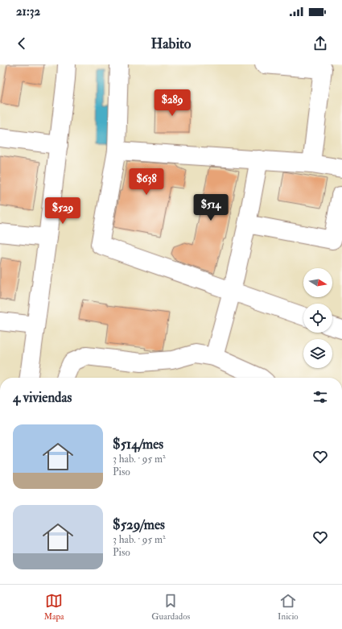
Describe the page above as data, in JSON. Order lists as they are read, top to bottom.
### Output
{
  "north": "right",
  "page": {
    "status": "21:32",
    "header": "Habito",
    "price": [
      "$289",
      "$638",
      "$514",
      "$529"
    ],
    "heading": "4 viviendas",
    "list": [
      {
        "name": "$514/mes",
        "note": "3 hab. · 95 m² · Piso"
      },
      {
        "name": "$529/mes",
        "note": "3 hab. · 95 m² · Piso"
      }
    ],
    "tabs": ["Mapa", "Guardados", "Inicio"]
  }
}
